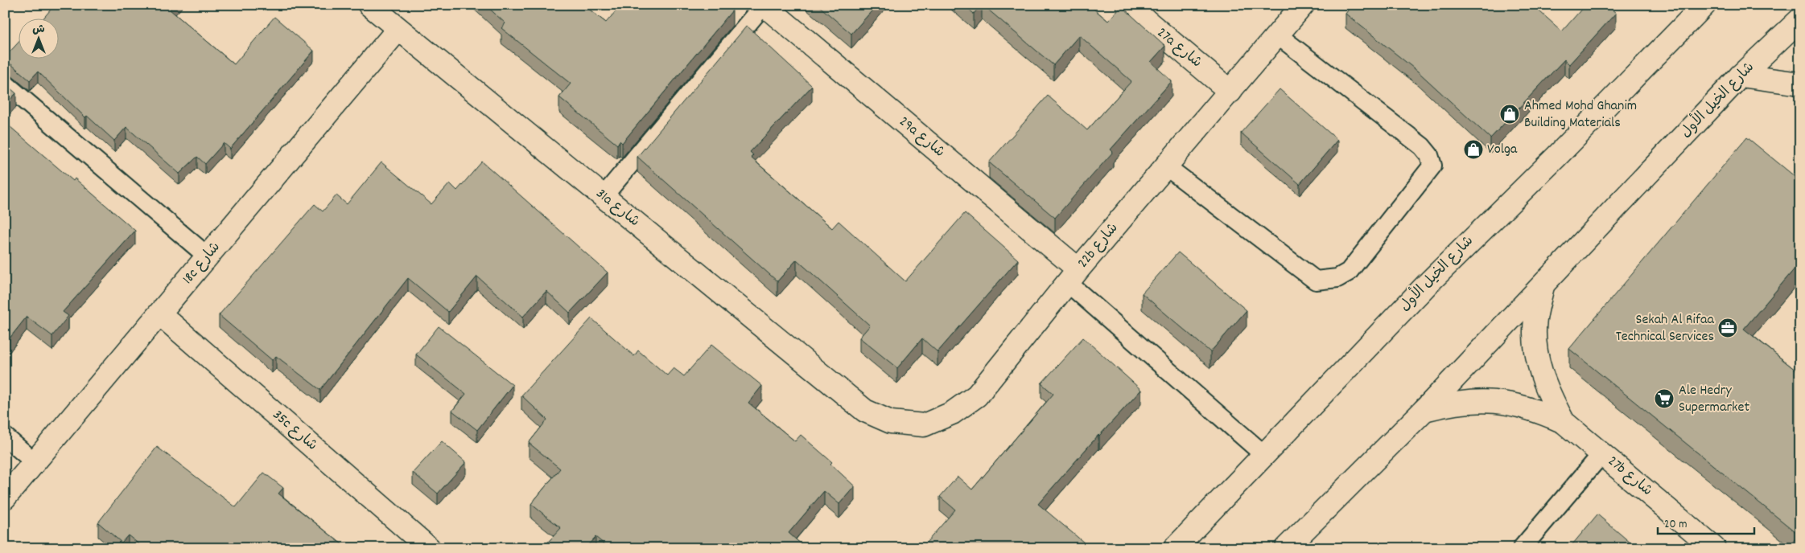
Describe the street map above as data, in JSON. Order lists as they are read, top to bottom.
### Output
{
  "streets": {
    "street": [
      "27a شارع",
      "شارع الخيل الأول",
      "29a شارع",
      "31a شارع",
      "22b شارع",
      "18c شارع",
      "35c شارع",
      "27b شارع"
    ]
  },
  "crossings": [
    ["27a شارع", "22b شارع"],
    ["شارع الخيل الأول", "27b شارع"],
    ["29a شارع", "22b شارع"],
    ["31a شارع", "22b شارع"],
    ["31a شارع", "18c شارع"],
    ["18c شارع", "35c شارع"]
  ],
  "places": {
    "shop": ["Ahmed Mohd Ghanim Building Materials", "Volga"],
    "office": ["Sekah Al Rifaa Technical Services"],
    "supermarket": ["Ale Hedry Supermarket"]
  },
  "scale_bar": "20 m",
  "north": "top"
}
